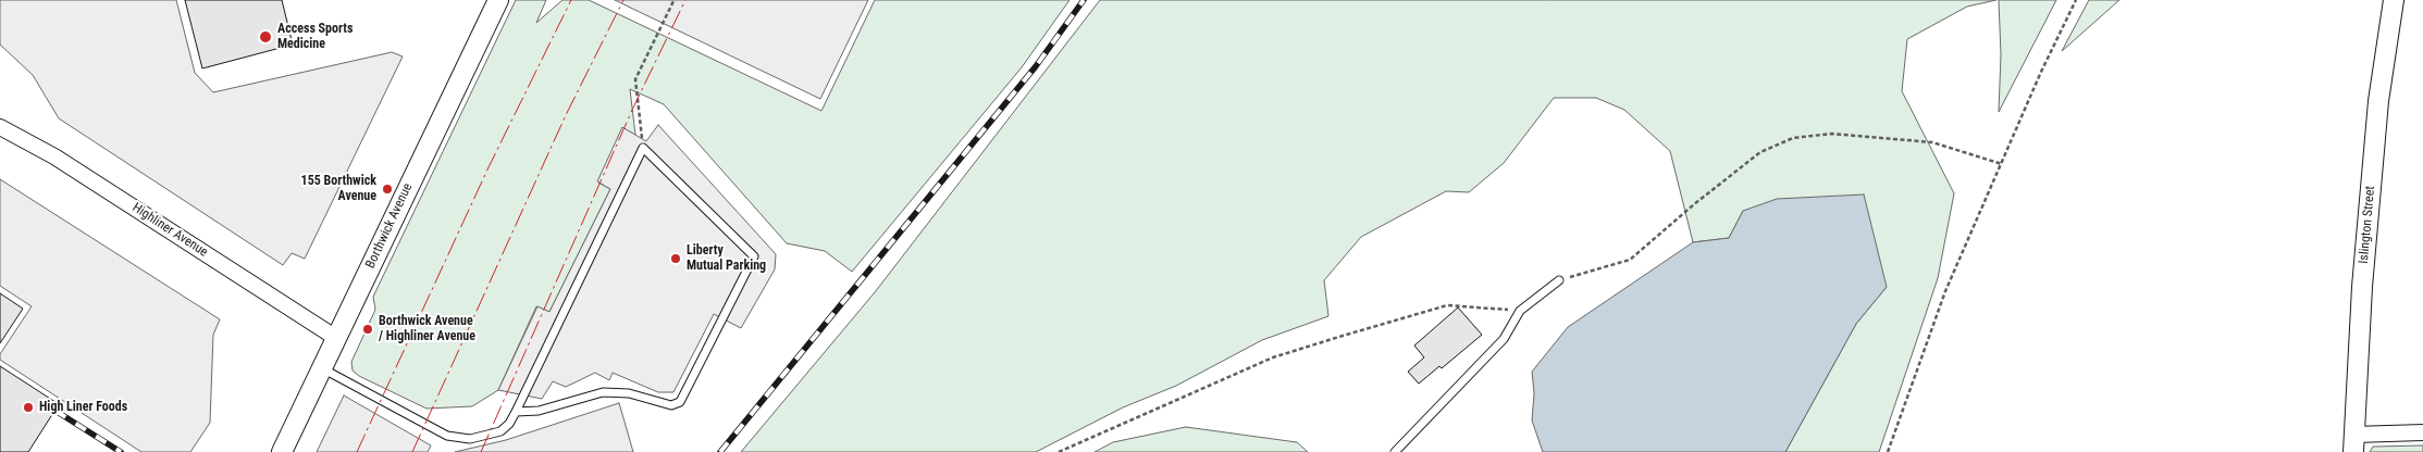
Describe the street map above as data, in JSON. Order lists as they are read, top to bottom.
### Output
{
  "streets": {
    "street": ["Islington Street", "Borthwick Avenue", "Highliner Avenue"]
  },
  "crossings": [
    ["Borthwick Avenue", "Highliner Avenue"]
  ],
  "places": [
    "Access Sports Medicine",
    "155 Borthwick Avenue",
    "Liberty Mutual Parking",
    "Borthwick Avenue / Highliner Avenue",
    "High Liner Foods"
  ]
}
